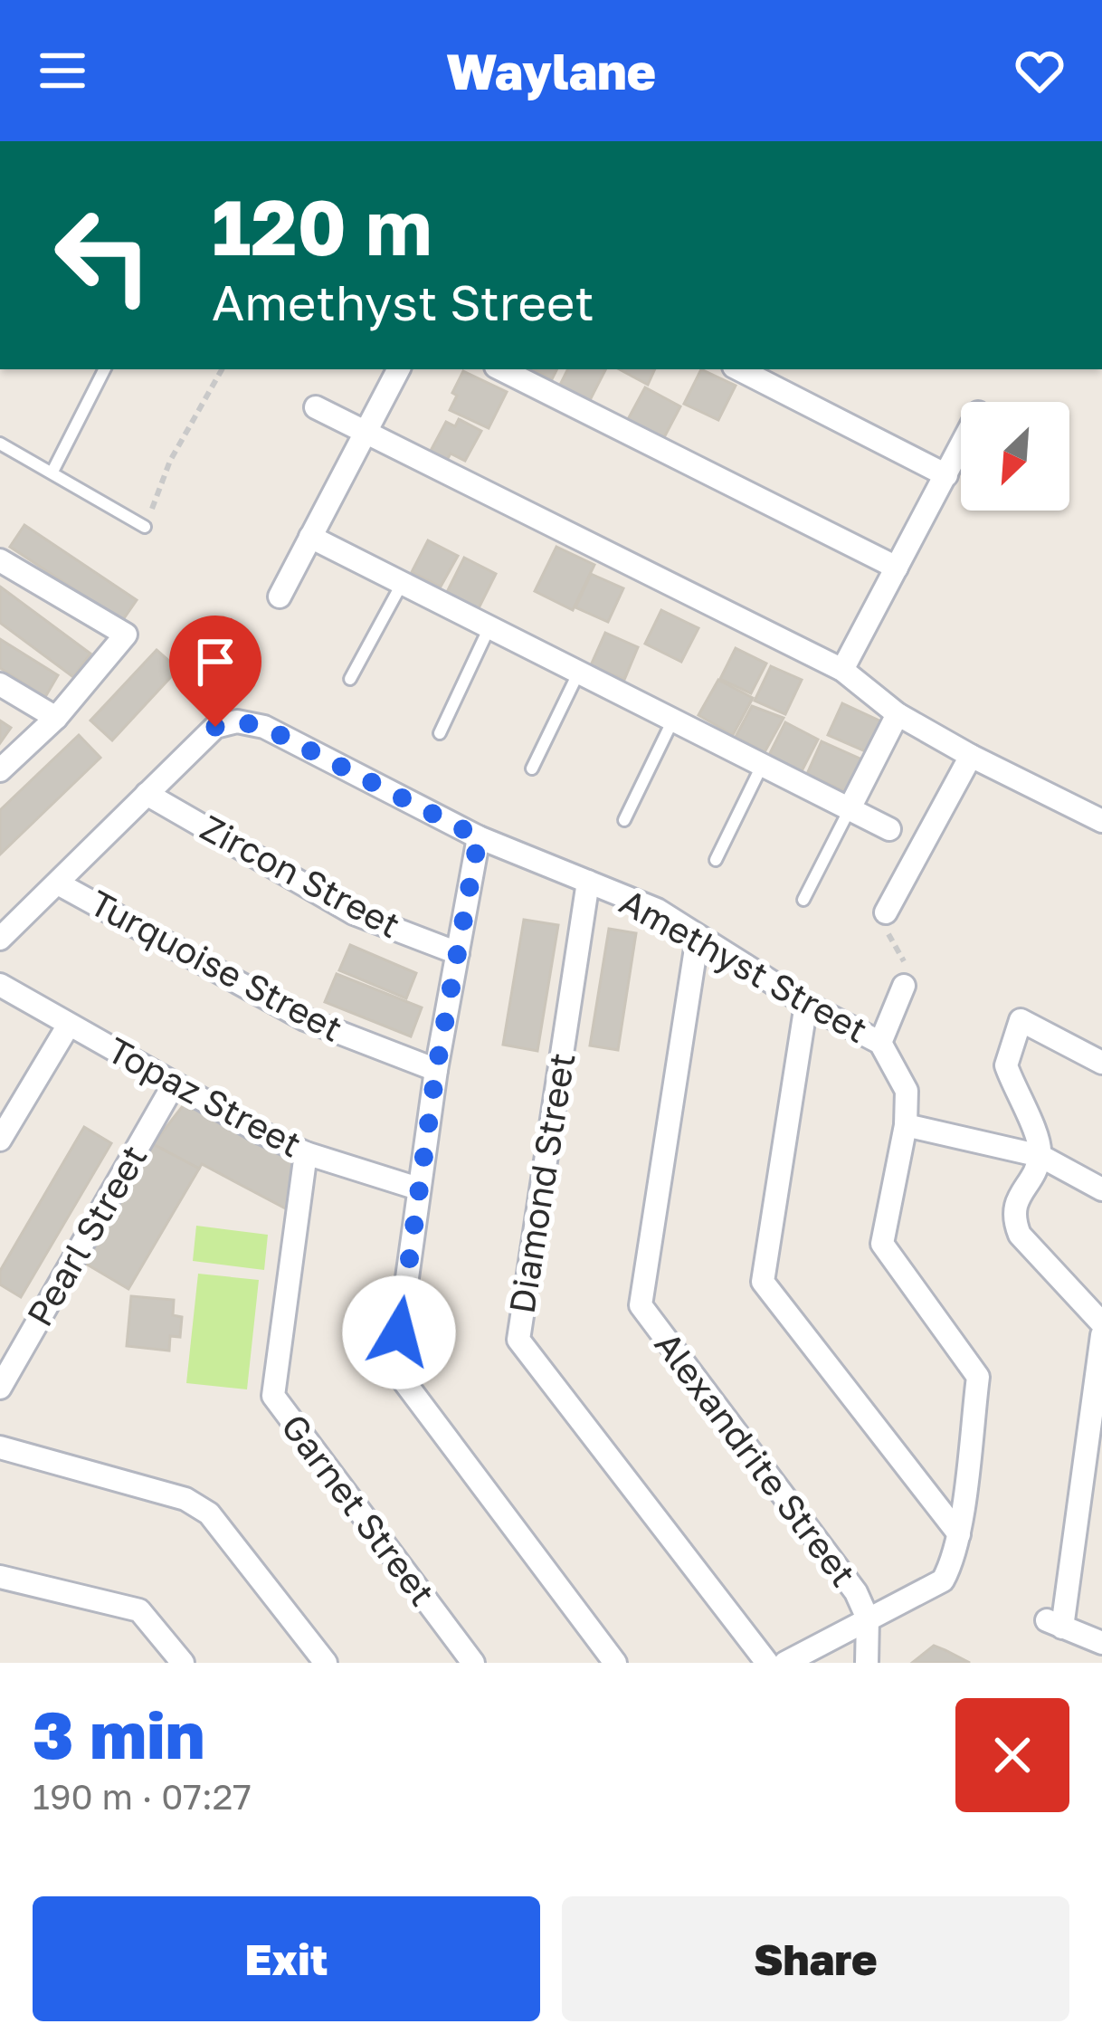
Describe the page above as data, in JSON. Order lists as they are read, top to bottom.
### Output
{
  "streets": {
    "street": [
      "Zircon Street",
      "Turquoise Street",
      "Amethyst Street",
      "Topaz Street",
      "Diamond Street",
      "Pearl Street",
      "Alexandrite Street",
      "Garnet Street"
    ]
  },
  "crossings": [
    ["Zircon Street", "Amethyst Street"],
    ["Turquoise Street", "Amethyst Street"],
    ["Amethyst Street", "Diamond Street"],
    ["Amethyst Street", "Alexandrite Street"],
    ["Topaz Street", "Pearl Street"],
    ["Topaz Street", "Garnet Street"]
  ],
  "north": "bottom left",
  "page": {
    "header": "Waylane",
    "turn": ["120 m", "Amethyst Street"],
    "heading": ["3 min", "190 m · 07:27"],
    "buttons": ["Exit", "Share"]
  }
}
